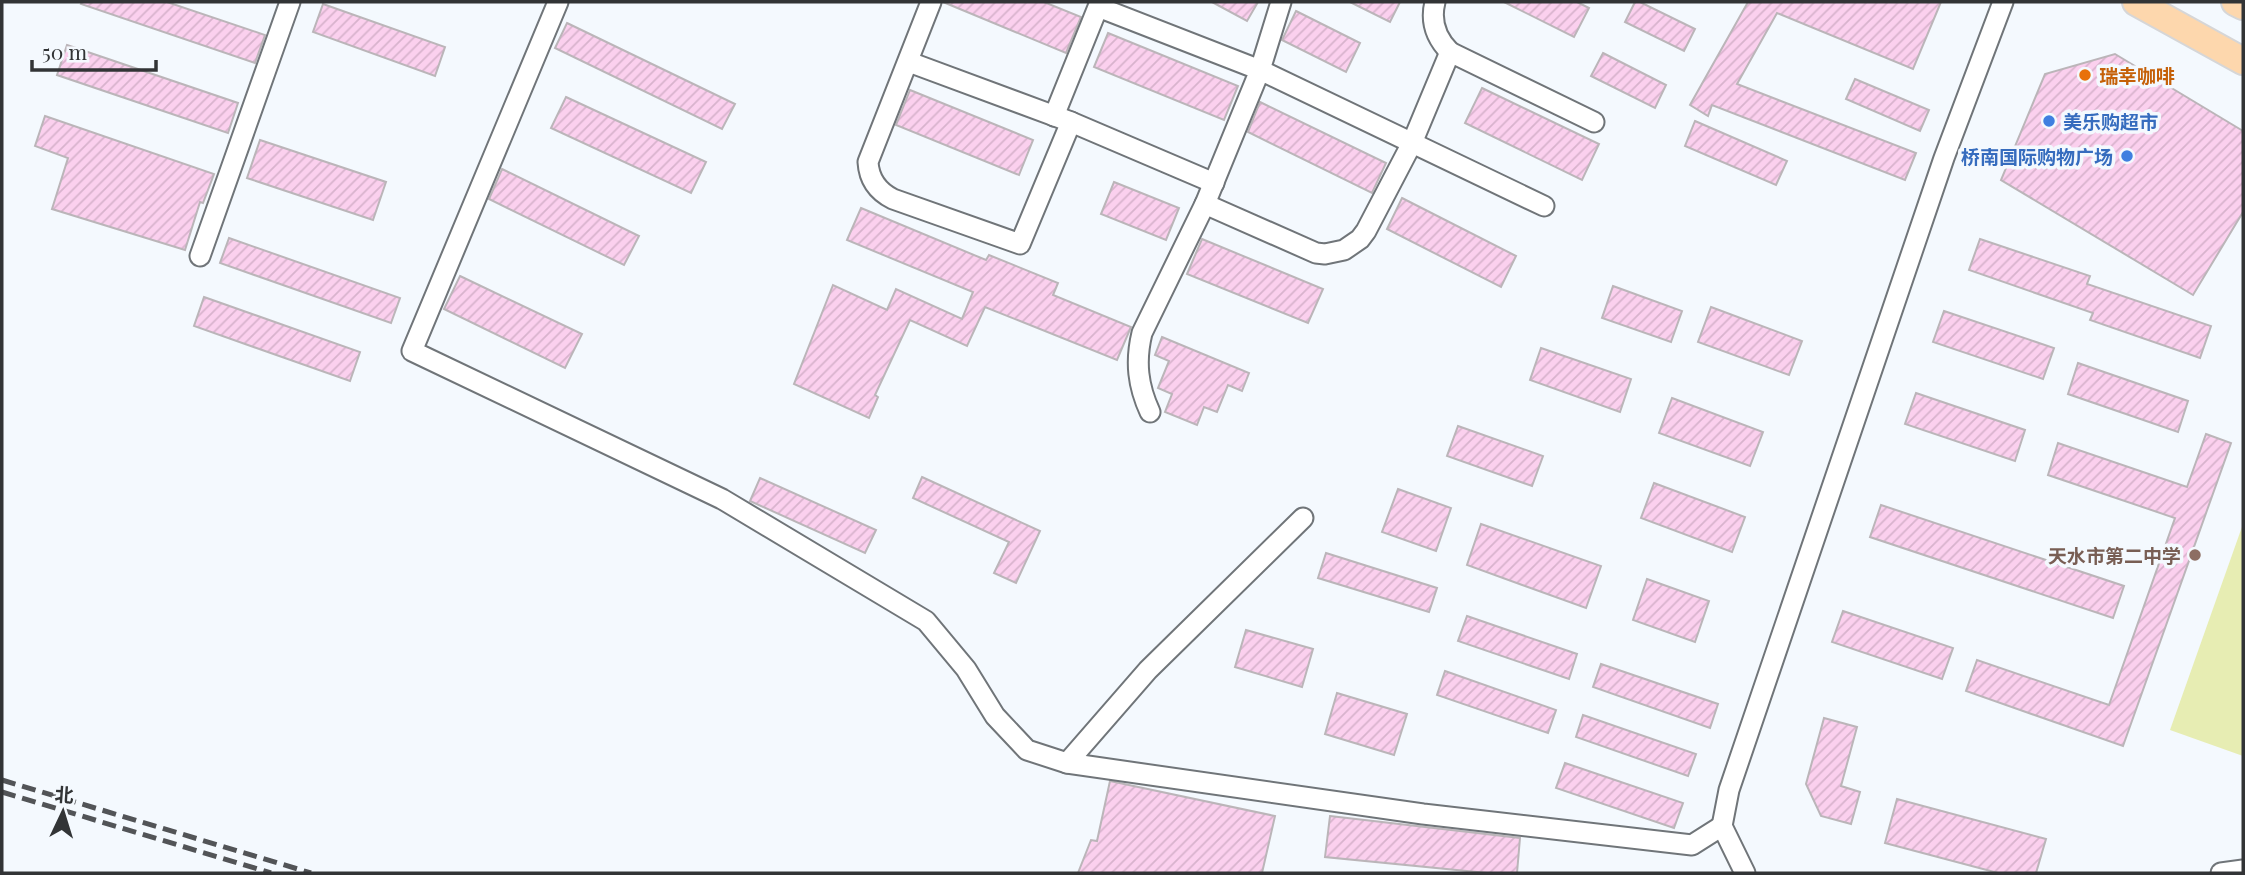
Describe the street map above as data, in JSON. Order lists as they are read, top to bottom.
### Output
{
  "places": [
    "瑞幸咖啡",
    "美乐购超市",
    "桥南国际购物广场",
    "天水市第二中学"
  ],
  "scale_bar": "50 m",
  "north": "top"
}
